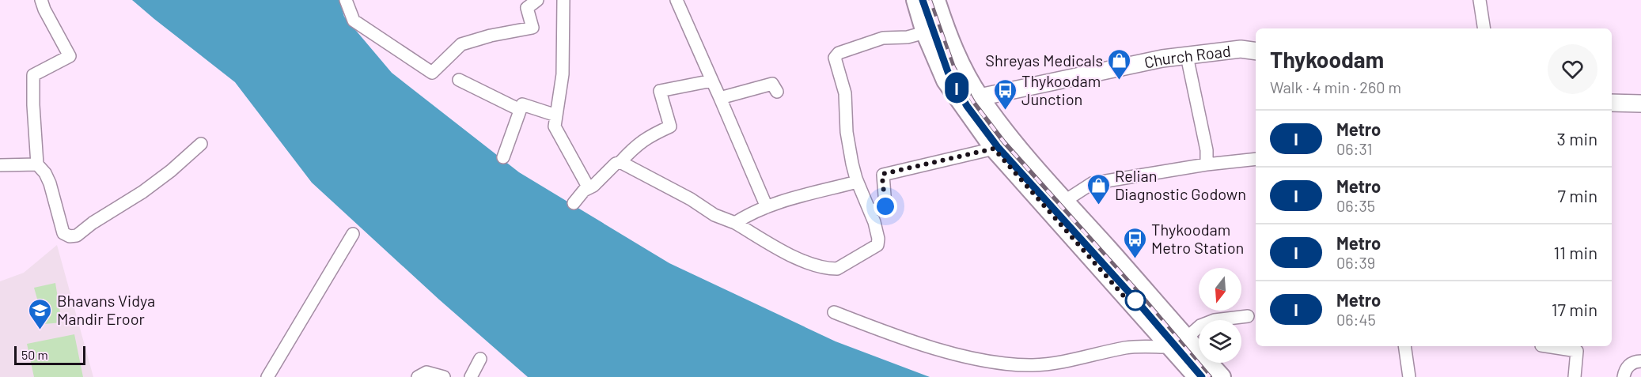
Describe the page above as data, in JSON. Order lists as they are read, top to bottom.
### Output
{
  "streets": {
    "street": ["Church Road"]
  },
  "places": {
    "shop": ["Shreyas Medicals", "Relian Diagnostic Godown"],
    "bus stop": ["Thykoodam Junction", "Thykoodam Metro Station"],
    "school or university": ["Bhavans Vidya Mandir Eroor"]
  },
  "lines": ["metro line I"],
  "scale_bar": "50 m",
  "north": "bottom",
  "page": {
    "on_map": "I",
    "heading": ["Thykoodam", "Walk · 4 min · 260 m"],
    "list": [
      {
        "mark": "I",
        "name": "Metro",
        "note": "06:31",
        "value": "3 min"
      },
      {
        "mark": "I",
        "name": "Metro",
        "note": "06:35",
        "value": "7 min"
      },
      {
        "mark": "I",
        "name": "Metro",
        "note": "06:39",
        "value": "11 min"
      },
      {
        "mark": "I",
        "name": "Metro",
        "note": "06:45",
        "value": "17 min"
      }
    ],
    "scale": "50 m"
  }
}
